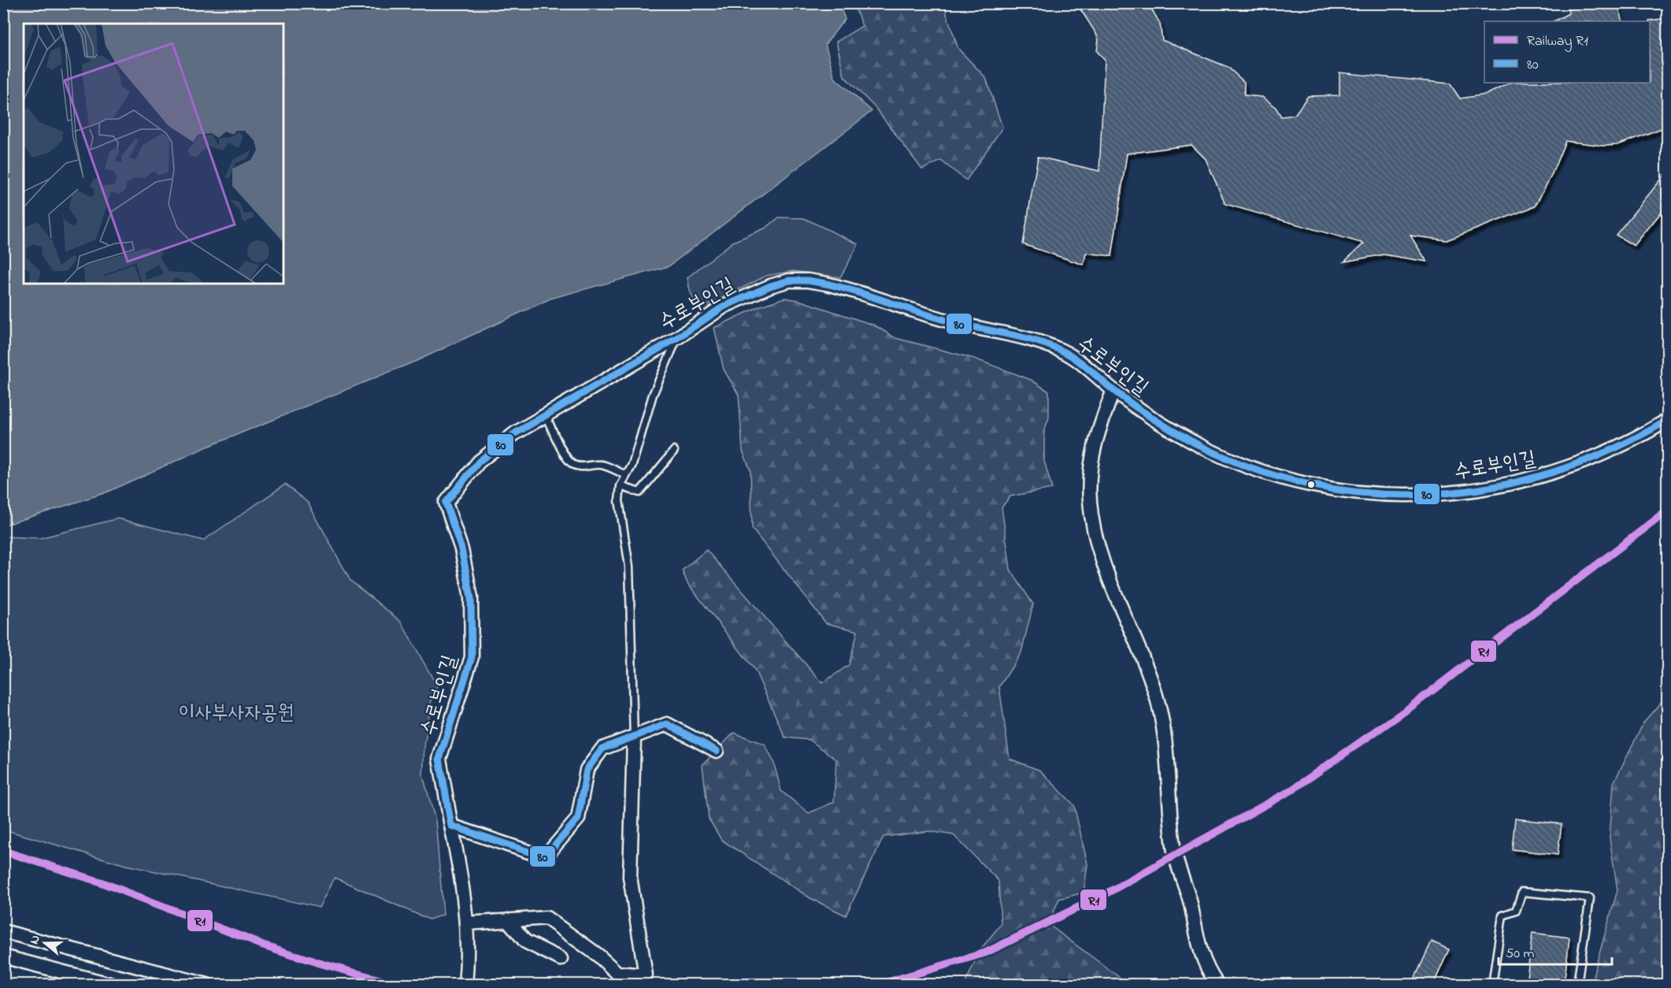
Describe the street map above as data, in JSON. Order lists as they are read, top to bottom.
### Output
{
  "streets": {
    "street": ["수로부인길"]
  },
  "parks": ["이사부사자공원"],
  "lines": ["transit line 80", "rail line R1"],
  "legend": ["Railway R1", "80"],
  "scale_bar": "50 m",
  "north": "left"
}
